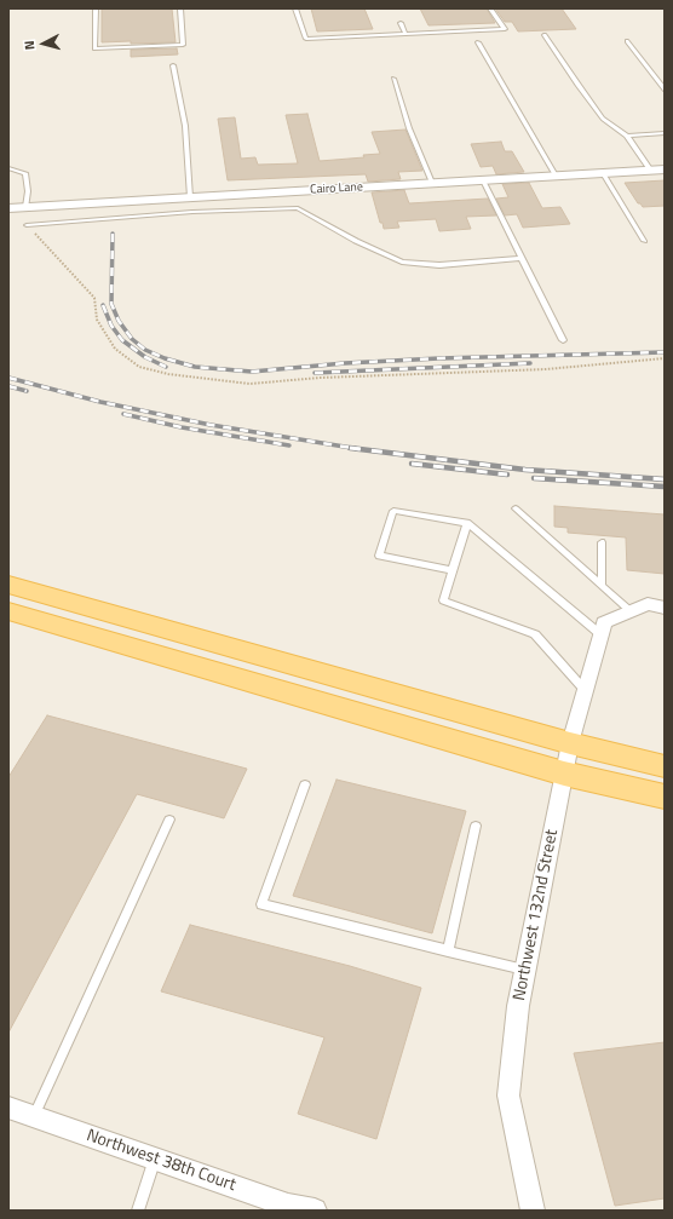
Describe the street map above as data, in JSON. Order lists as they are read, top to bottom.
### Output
{
  "streets": {
    "street": ["Cairo Lane", "Northwest 132nd Street", "Northwest 38th Court"]
  },
  "north": "left"
}
